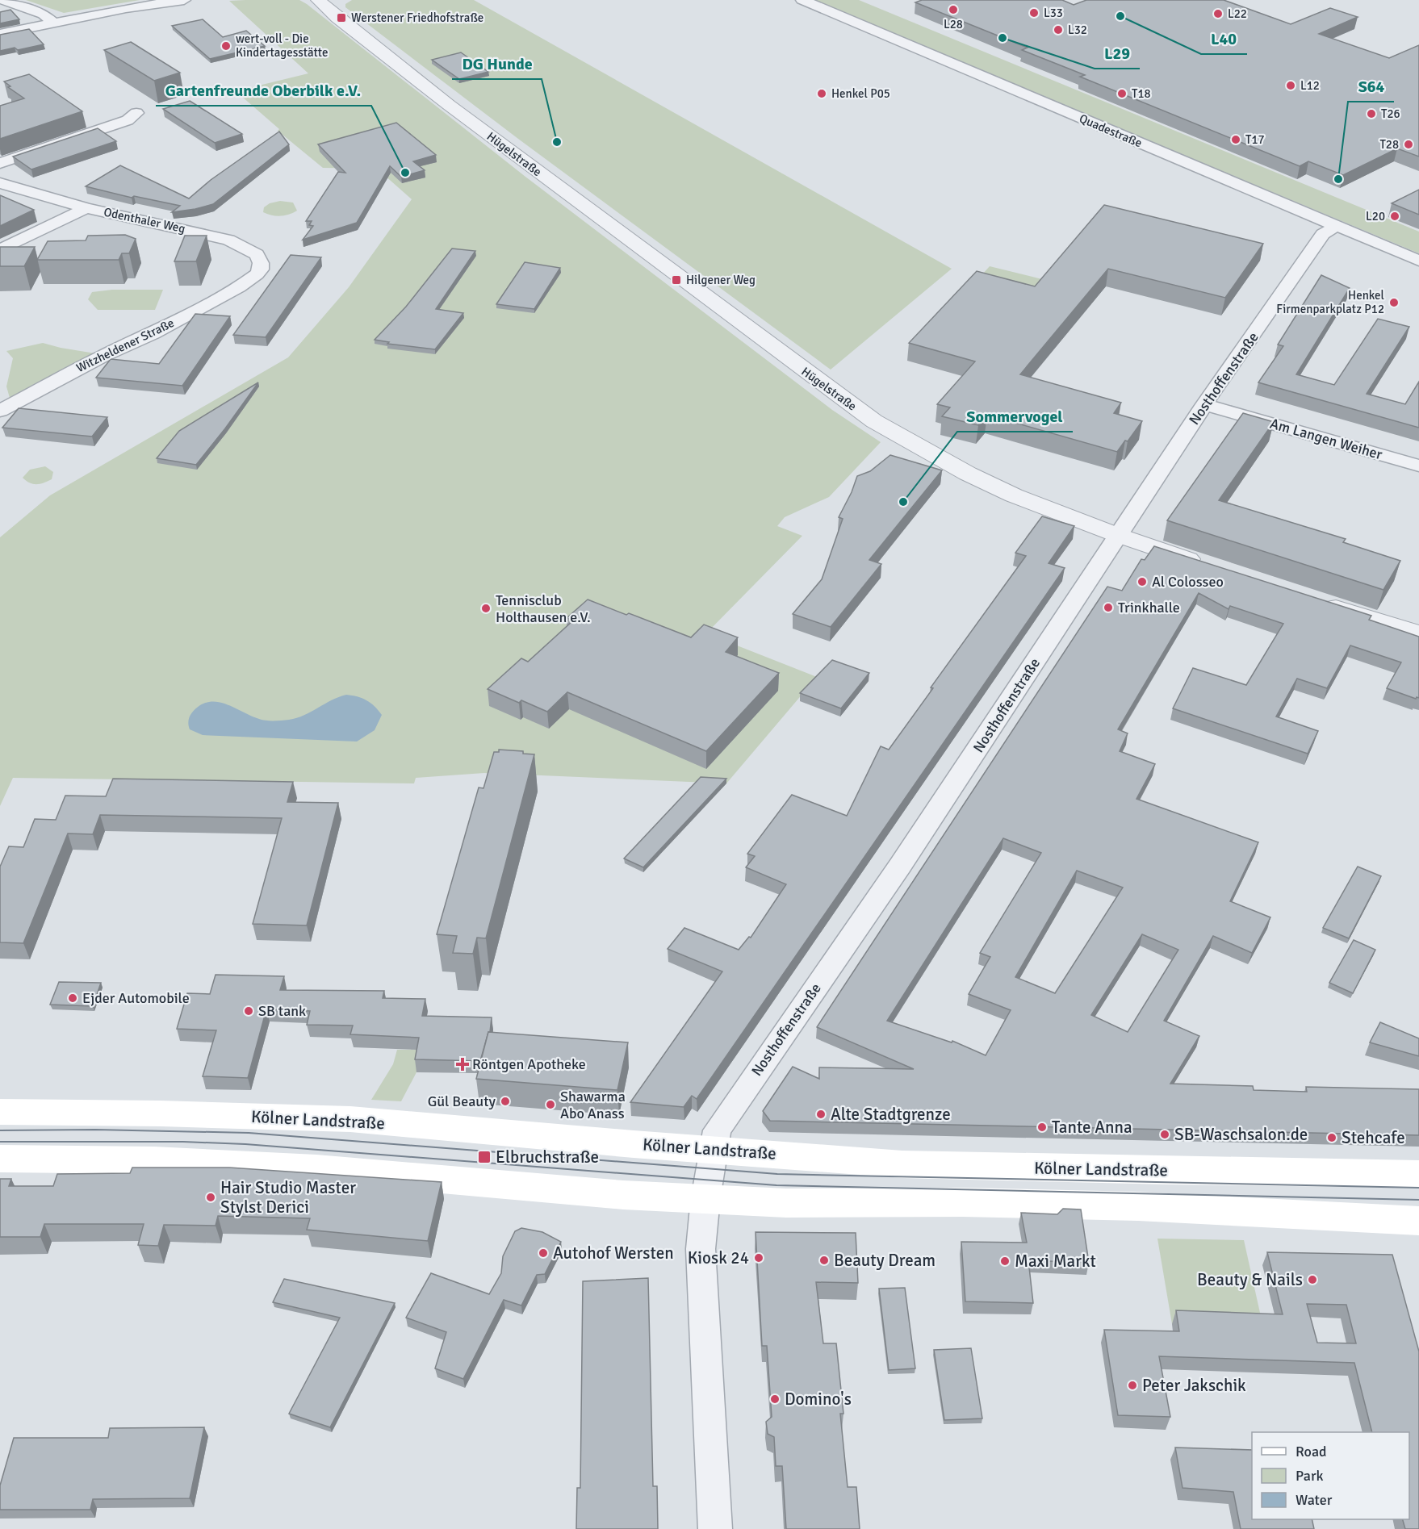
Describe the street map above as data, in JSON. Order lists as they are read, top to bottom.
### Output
{
  "streets": {
    "main road": ["Kölner Landstraße"],
    "street": [
      "Quadestraße",
      "Hügelstraße",
      "Odenthaler Weg",
      "Witzheldener Straße",
      "Nosthoffenstraße",
      "Am Langen Weiher"
    ]
  },
  "crossings": [
    ["Quadestraße", "Nosthoffenstraße"],
    ["Hügelstraße", "Nosthoffenstraße"],
    ["Odenthaler Weg", "Witzheldener Straße"],
    ["Nosthoffenstraße", "Am Langen Weiher"],
    ["Nosthoffenstraße", "Kölner Landstraße"]
  ],
  "places": {
    "other": [
      "L28",
      "L33",
      "L22",
      "L40",
      "L32",
      "L29",
      "wert-voll - Die Kindertagesstätte",
      "L12",
      "Henkel P05",
      "T18",
      "T26",
      "T17",
      "DG Hunde",
      "T28",
      "Gartenfreunde Oberbilk e.V.",
      "S64",
      "L20",
      "Henkel Firmenparkplatz P12",
      "Sommervogel",
      "Al Colosseo",
      "Trinkhalle",
      "Tennisclub Holthausen e.V.",
      "Ejder Automobile",
      "SB tank",
      "Gül Beauty",
      "Shawarma Abo Anass",
      "Alte Stadtgrenze",
      "Tante Anna",
      "SB-Waschsalon.de",
      "Stehcafe",
      "Hair Studio Master Stylst Derici",
      "Autohof Wersten",
      "Kiosk 24",
      "Beauty Dream",
      "Maxi Markt",
      "Beauty & Nails",
      "Peter Jakschik",
      "Domino's"
    ],
    "transit": ["Werstener Friedhofstraße", "Hilgener Weg", "Elbruchstraße"],
    "health": ["Röntgen Apotheke"]
  },
  "legend": ["Road", "Park", "Water"]
}
